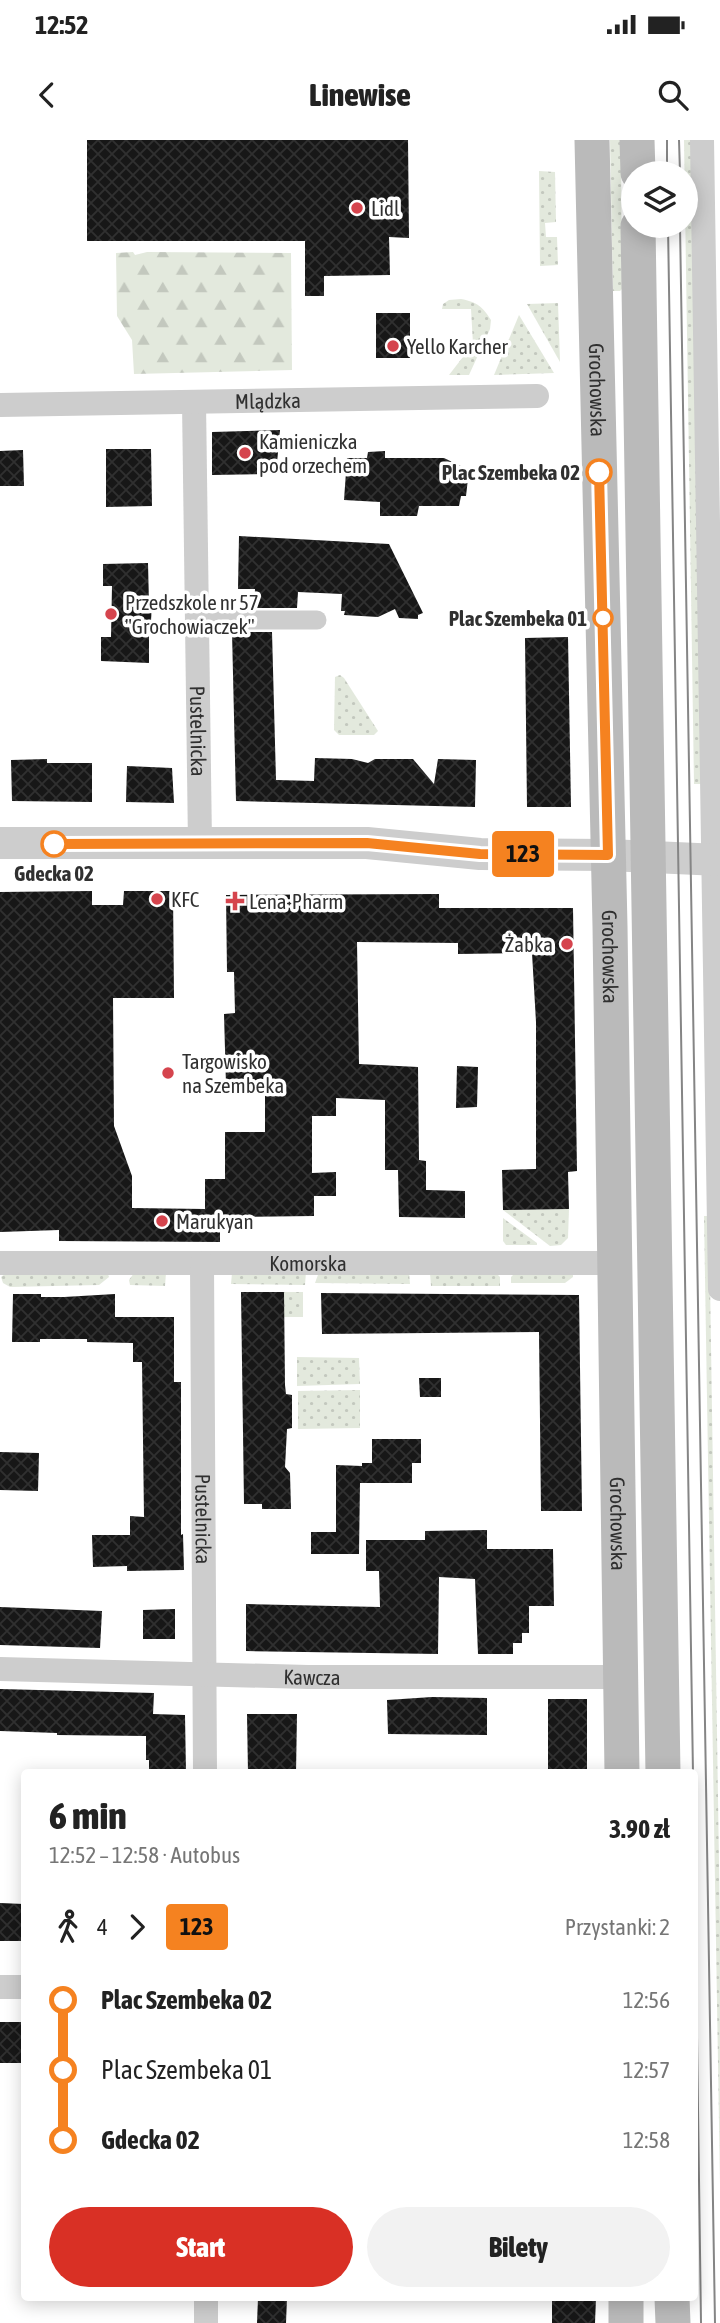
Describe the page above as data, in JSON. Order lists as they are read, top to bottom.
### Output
{
  "streets": {
    "main road": ["Grochowska"],
    "street": [
      "Mlądzka",
      "Pustelnicka",
      "Komorska",
      "Kawcza"
    ]
  },
  "crossings": [
    ["Grochowska", "Komorska"],
    ["Grochowska", "Kawcza"],
    ["Mlądzka", "Pustelnicka"],
    ["Pustelnicka", "Komorska"],
    ["Pustelnicka", "Kawcza"]
  ],
  "places": {
    "other": [
      "Lidl",
      "Yello Karcher",
      "Kamieniczka pod orzechem",
      "Plac Szembeka 02",
      "Przedszkole nr 57 \"Grochowiaczek\"",
      "Plac Szembeka 01",
      "Gdecka 02",
      "KFC",
      "Żabka",
      "Targowisko na Szembeka",
      "Marukyan"
    ],
    "health": ["Lena-Pharm"]
  },
  "lines": ["bus line 123"],
  "page": {
    "status": "12:52",
    "header": "Linewise",
    "on_map": "123",
    "heading": ["6 min", "12:52 – 12:58 · Autobus", "3.90 zł"],
    "legs": ["4", "123", "Przystanki: 2"],
    "list": [
      {
        "name": "Plac Szembeka 02",
        "value": "12:56"
      },
      {
        "name": "Plac Szembeka 01",
        "value": "12:57"
      },
      {
        "name": "Gdecka 02",
        "value": "12:58"
      }
    ],
    "buttons": ["Start", "Bilety"]
  }
}
